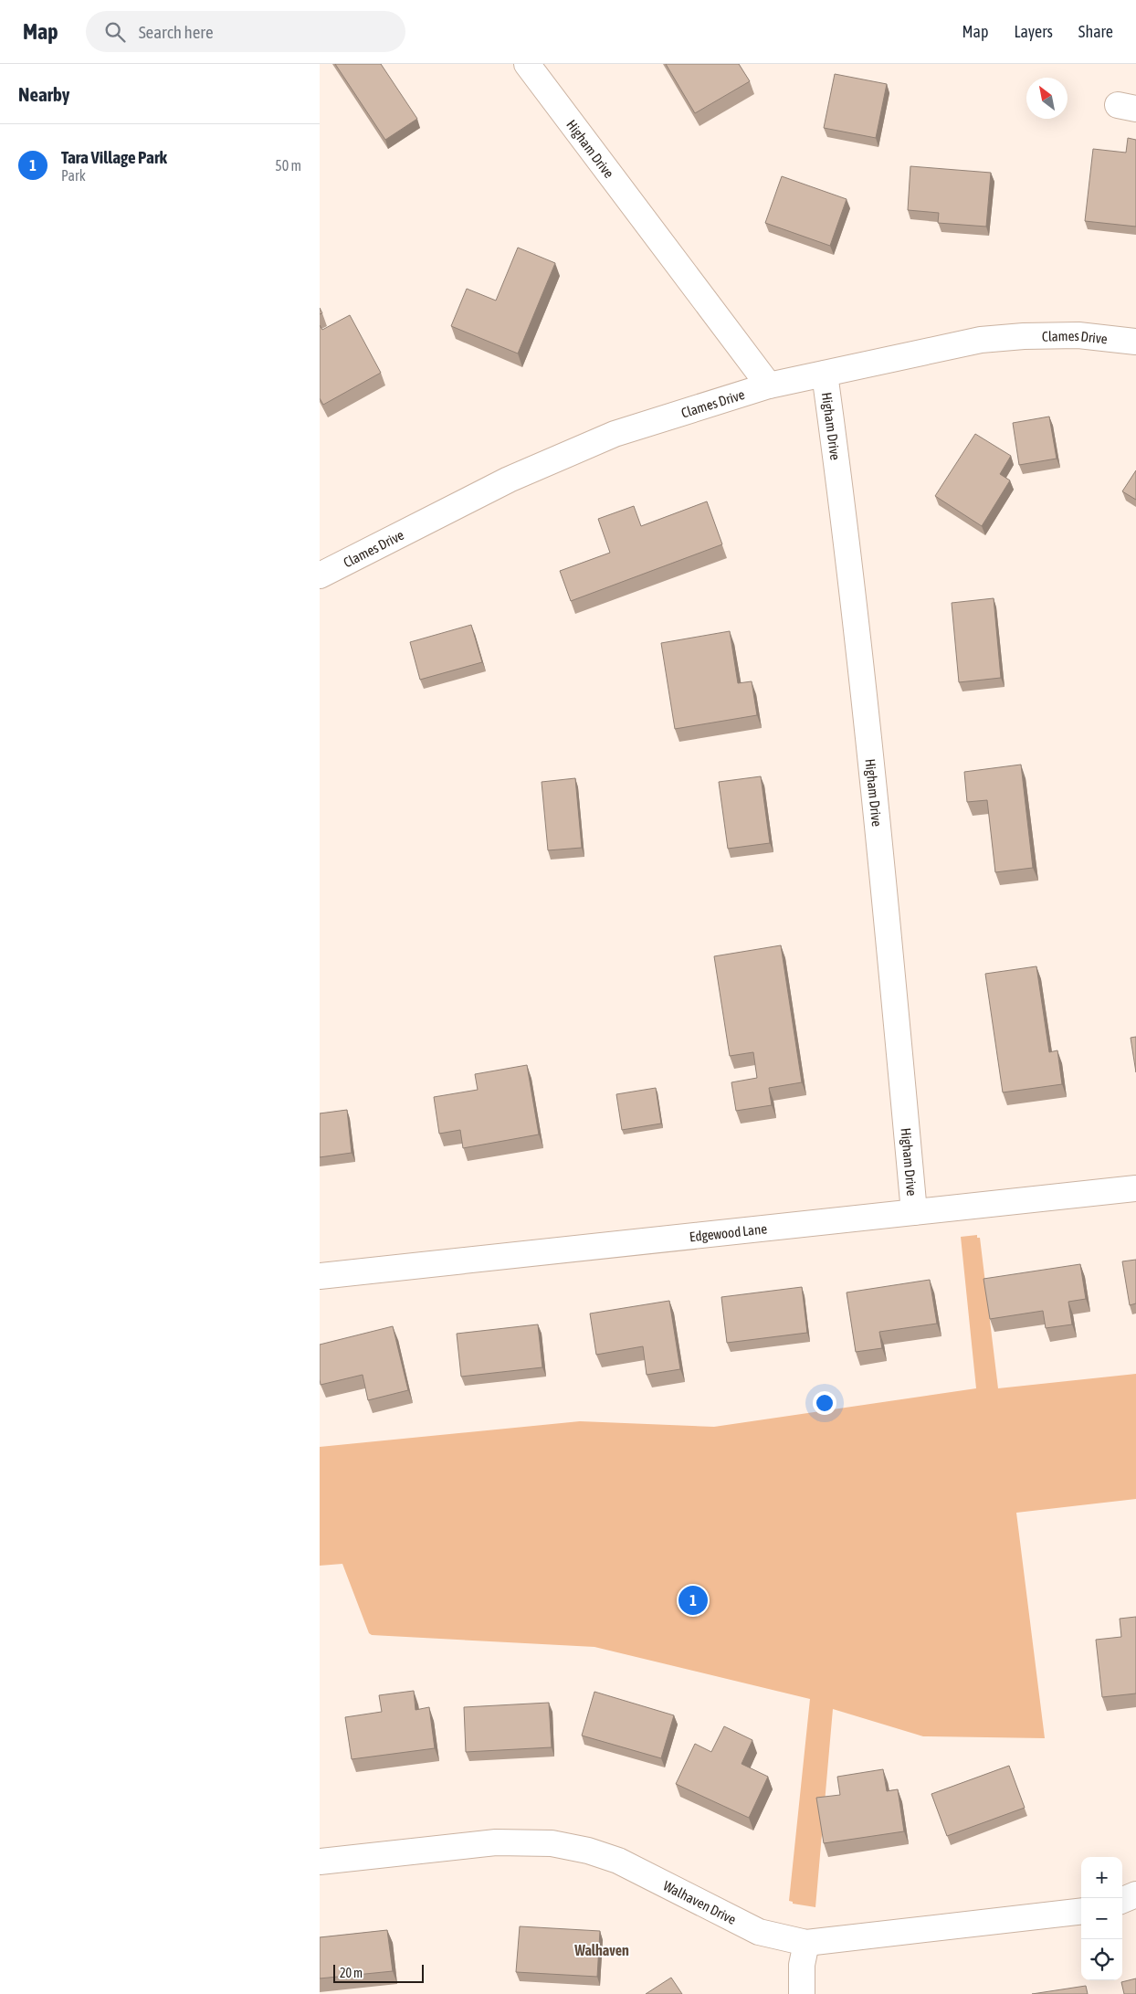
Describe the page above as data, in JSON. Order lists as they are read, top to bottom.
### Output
{
  "streets": {
    "street": [
      "Higham Drive",
      "Clames Drive",
      "Edgewood Lane",
      "Walhaven Drive"
    ]
  },
  "crossings": [
    ["Higham Drive", "Clames Drive"],
    ["Higham Drive", "Edgewood Lane"]
  ],
  "districts": ["Walhaven"],
  "scale_bar": "20 m",
  "north": "top left",
  "page": {
    "header": "Map",
    "search": "Search here",
    "nav": ["Map", "Layers", "Share"],
    "heading": "Nearby",
    "list": [
      {
        "mark": "1",
        "name": "Tara Village Park",
        "note": "Park",
        "value": "50 m"
      }
    ],
    "pins": "1",
    "map_buttons": ["+", "−"],
    "scale": "20 m"
  }
}
